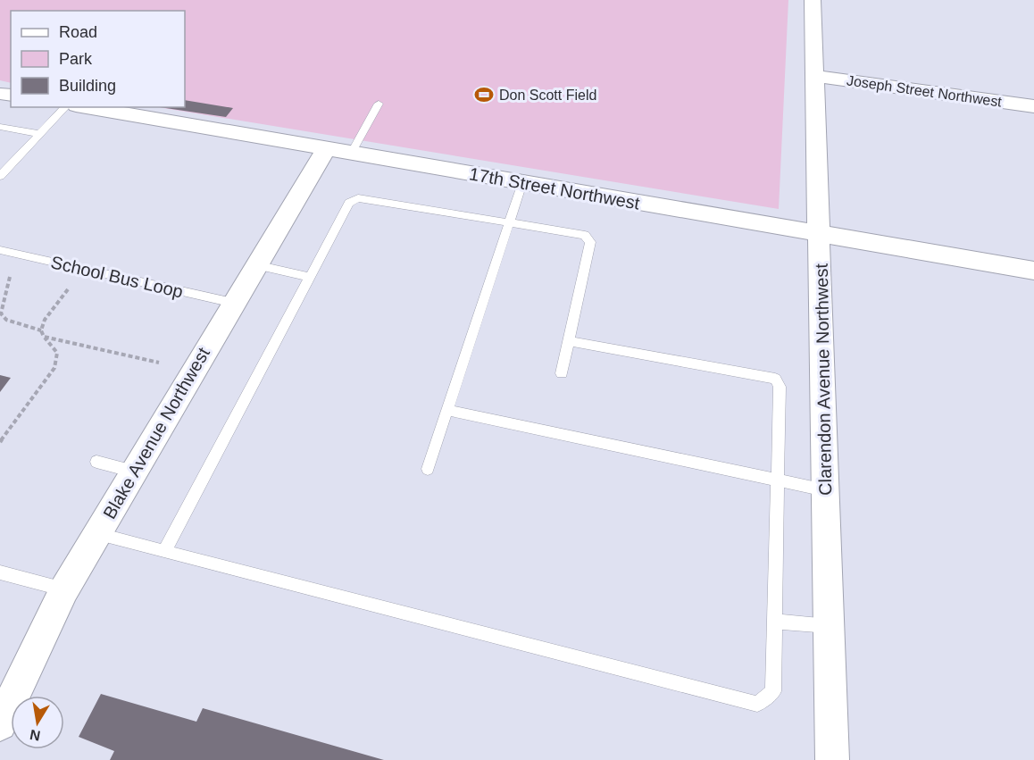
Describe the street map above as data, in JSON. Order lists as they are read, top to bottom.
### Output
{
  "streets": {
    "street": [
      "Joseph Street Northwest",
      "17th Street Northwest",
      "Clarendon Avenue Northwest",
      "Blake Avenue Northwest"
    ],
    "lane": ["School Bus Loop"]
  },
  "crossings": [
    ["Joseph Street Northwest", "Clarendon Avenue Northwest"],
    ["17th Street Northwest", "Clarendon Avenue Northwest"],
    ["17th Street Northwest", "Blake Avenue Northwest"],
    ["School Bus Loop", "Blake Avenue Northwest"]
  ],
  "places": {
    "sports": ["Don Scott Field"]
  },
  "legend": ["Road", "Park", "Building"],
  "north": "bottom"
}
